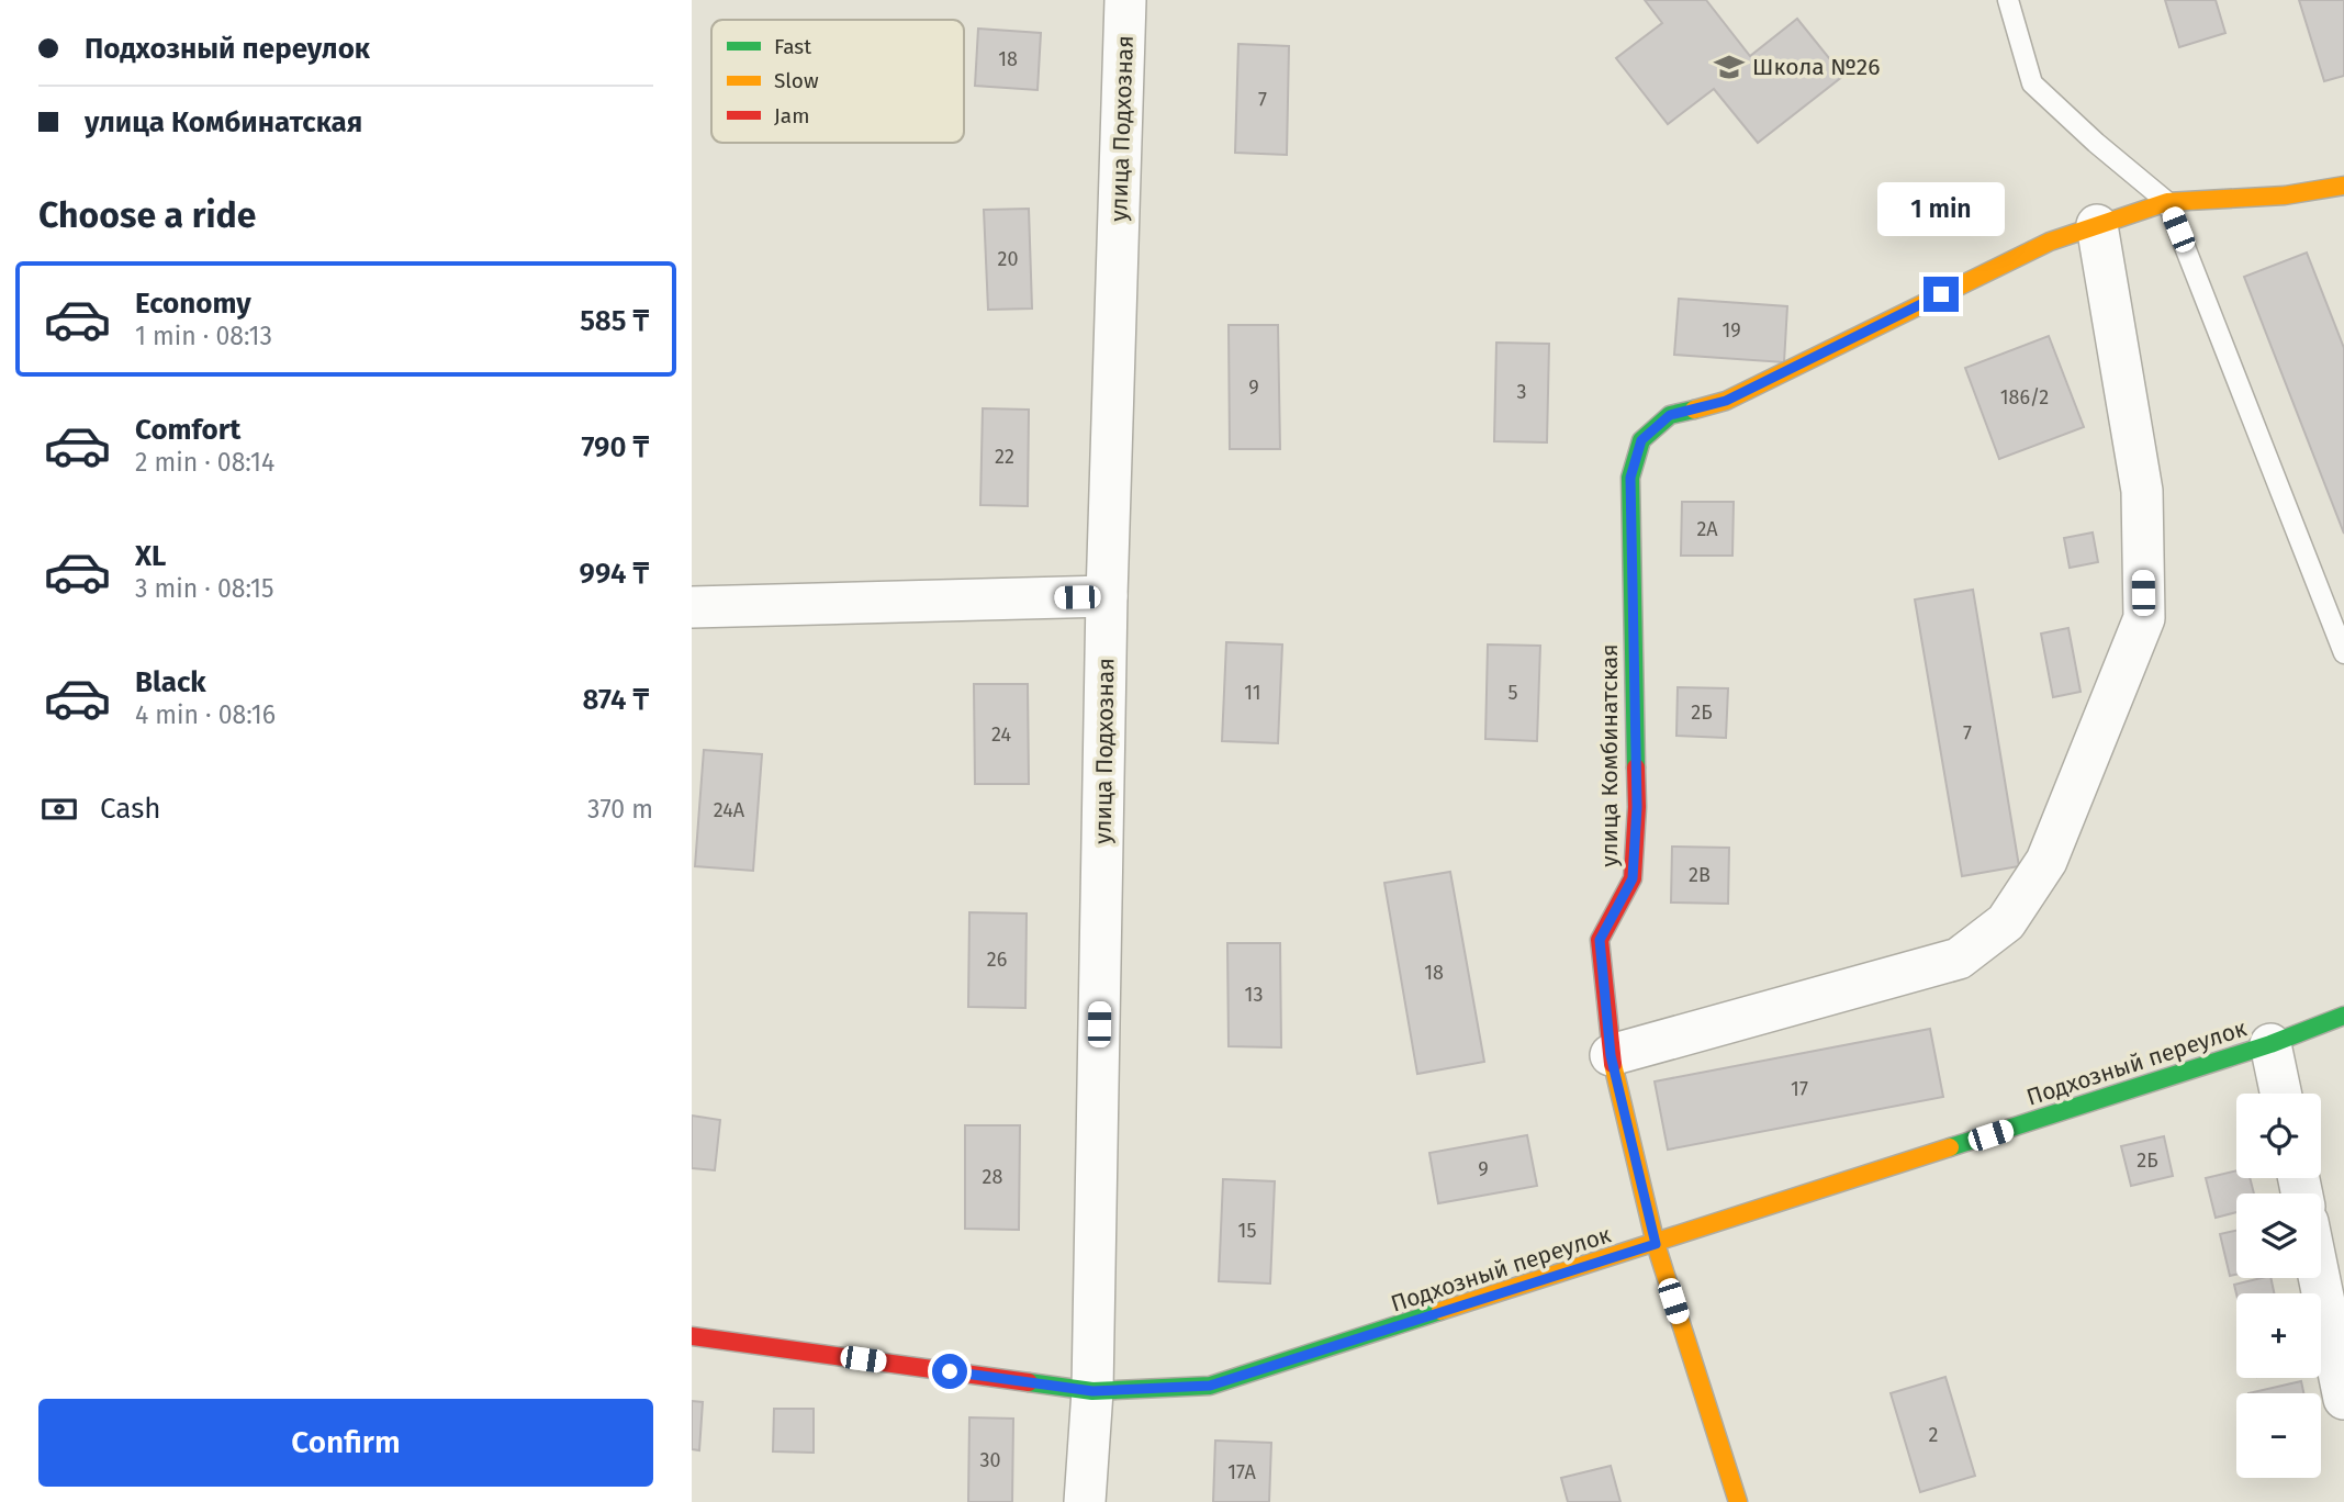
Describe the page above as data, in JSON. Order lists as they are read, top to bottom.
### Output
{
  "streets": {
    "street": ["улица Подхозная", "улица Комбинатская", "Подхозный переулок"]
  },
  "crossings": [
    ["улица Подхозная", "Подхозный переулок"],
    ["улица Комбинатская", "Подхозный переулок"]
  ],
  "places": {
    "school or university": ["Школа №26"]
  },
  "house_numbers": [
    "18",
    "7",
    "20",
    "19",
    "9",
    "3",
    "186/2",
    "22",
    "2А",
    "11",
    "5",
    "2Б",
    "7",
    "24",
    "24А",
    "2В",
    "26",
    "18",
    "13",
    "17",
    "2Б",
    "9",
    "28",
    "15",
    "2",
    "30",
    "17А"
  ],
  "legend": ["Fast", "Slow", "Jam"],
  "page": {
    "banner": ["Подхозный переулок", "улица Комбинатская"],
    "heading": "Choose a ride",
    "bubble": "1 min",
    "list": [
      {
        "name": "Economy",
        "note": "1 min · 08:13",
        "value": "585 ₸"
      },
      {
        "name": "Comfort",
        "note": "2 min · 08:14",
        "value": "790 ₸"
      },
      {
        "name": "XL",
        "note": "3 min · 08:15",
        "value": "994 ₸"
      },
      {
        "name": "Black",
        "note": "4 min · 08:16",
        "value": "874 ₸"
      }
    ],
    "pay": ["Cash", "370 m"],
    "map_buttons": ["+", "−"],
    "buttons": "Confirm"
  }
}
